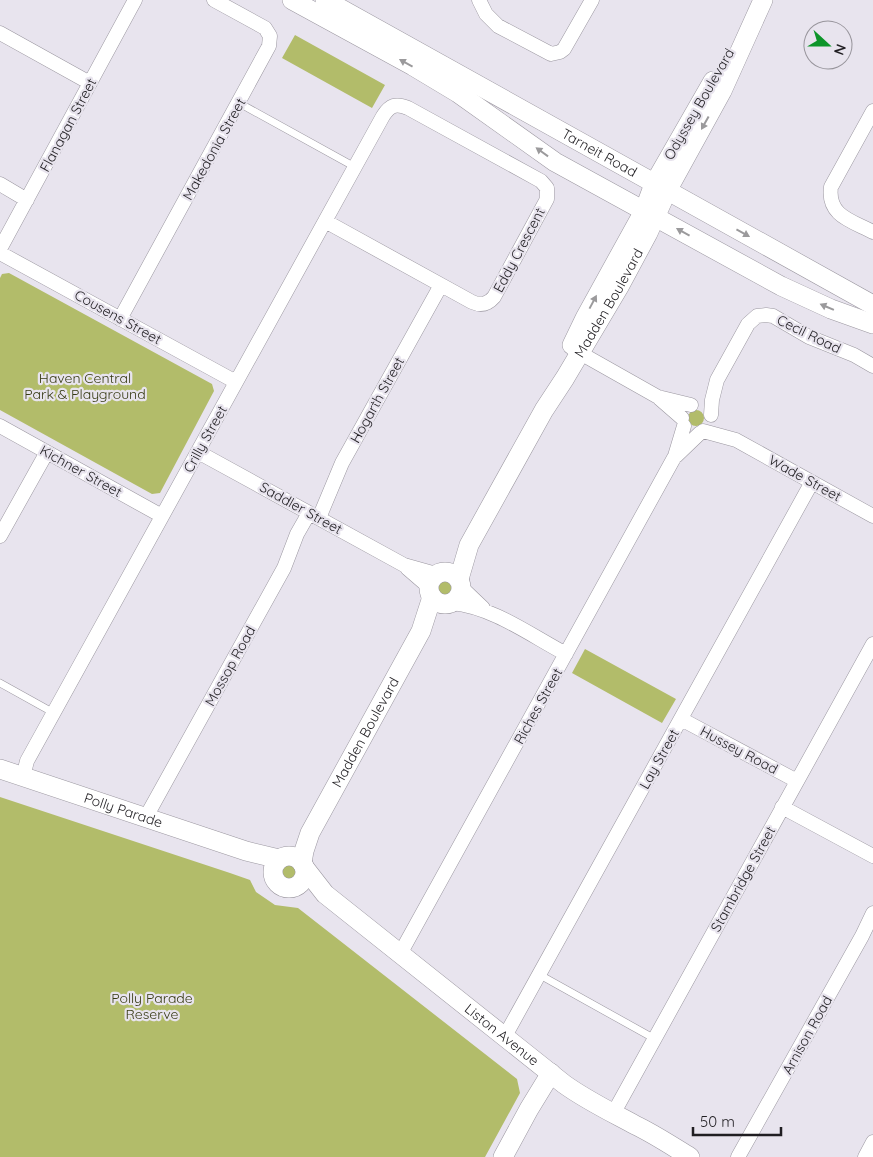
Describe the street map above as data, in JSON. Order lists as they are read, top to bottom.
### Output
{
  "streets": {
    "street": [
      "Odyssey Boulevard",
      "Flanagan Street",
      "Makedonia Street",
      "Tarneit Road",
      "Eddy Crescent",
      "Madden Boulevard",
      "Cousens Street",
      "Cecil Road",
      "Hogarth Street",
      "Crilly Street",
      "Kichner Street",
      "Wade Street",
      "Saddler Street",
      "Mossop Road",
      "Riches Street",
      "Hussey Road",
      "Lay Street",
      "Polly Parade",
      "Stambridge Street",
      "Liston Avenue",
      "Arnison Road"
    ]
  },
  "crossings": [
    ["Odyssey Boulevard", "Tarneit Road"],
    ["Odyssey Boulevard", "Madden Boulevard"],
    ["Flanagan Street", "Cousens Street"],
    ["Makedonia Street", "Cousens Street"],
    ["Tarneit Road", "Madden Boulevard"],
    ["Eddy Crescent", "Hogarth Street"],
    ["Eddy Crescent", "Crilly Street"],
    ["Madden Boulevard", "Saddler Street"],
    ["Madden Boulevard", "Polly Parade"],
    ["Madden Boulevard", "Liston Avenue"],
    ["Cousens Street", "Crilly Street"],
    ["Cecil Road", "Wade Street"],
    ["Cecil Road", "Riches Street"],
    ["Hogarth Street", "Saddler Street"],
    ["Hogarth Street", "Mossop Road"],
    ["Crilly Street", "Kichner Street"],
    ["Crilly Street", "Saddler Street"],
    ["Crilly Street", "Polly Parade"],
    ["Wade Street", "Riches Street"],
    ["Wade Street", "Lay Street"],
    ["Saddler Street", "Mossop Road"],
    ["Saddler Street", "Riches Street"],
    ["Mossop Road", "Polly Parade"],
    ["Riches Street", "Liston Avenue"],
    ["Hussey Road", "Lay Street"],
    ["Hussey Road", "Stambridge Street"],
    ["Lay Street", "Liston Avenue"],
    ["Polly Parade", "Liston Avenue"],
    ["Stambridge Street", "Liston Avenue"]
  ],
  "parks": ["Haven Central Park & Playground", "Polly Parade Reserve"],
  "scale_bar": "50 m",
  "north": "right"
}
